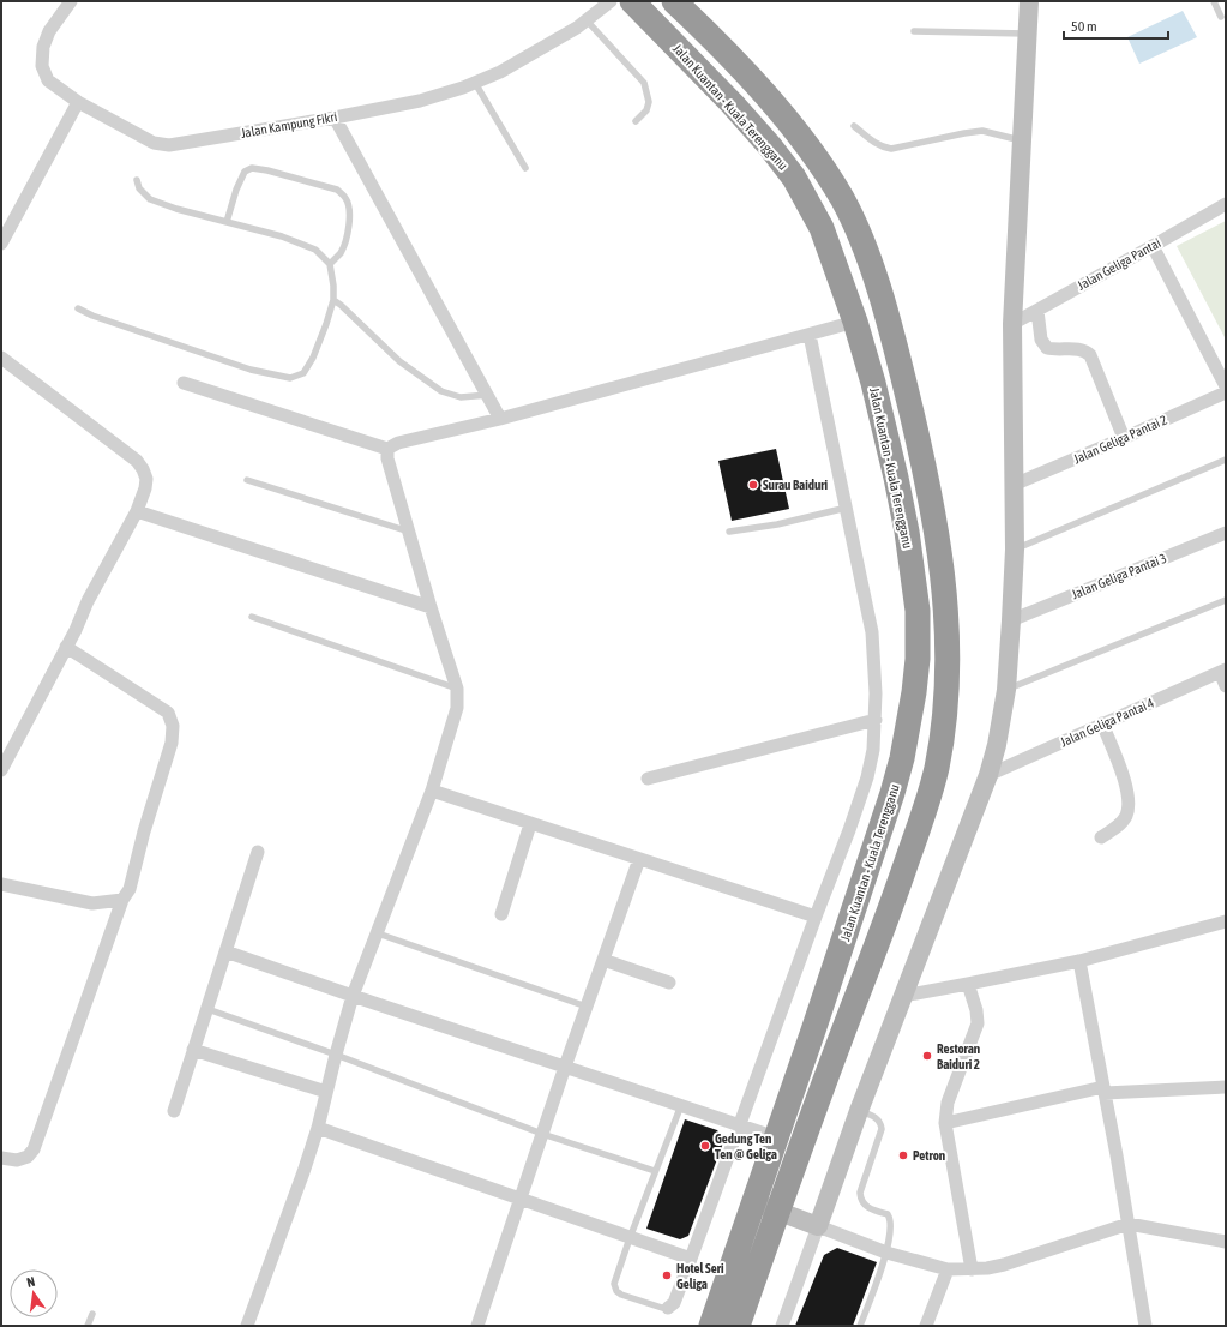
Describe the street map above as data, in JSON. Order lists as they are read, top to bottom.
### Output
{
  "streets": {
    "highway": ["Jalan Kuantan - Kuala Terengganu"],
    "street": [
      "Jalan Kampung Fikri",
      "Jalan Geliga Pantai",
      "Jalan Geliga Pantai 2",
      "Jalan Geliga Pantai 3",
      "Jalan Geliga Pantai 4"
    ]
  },
  "places": [
    "Surau Baiduri",
    "Restoran Baiduri 2",
    "Gedung Ten Ten @ Geliga",
    "Petron",
    "Hotel Seri Geliga"
  ],
  "scale_bar": "50 m",
  "north": "top"
}
